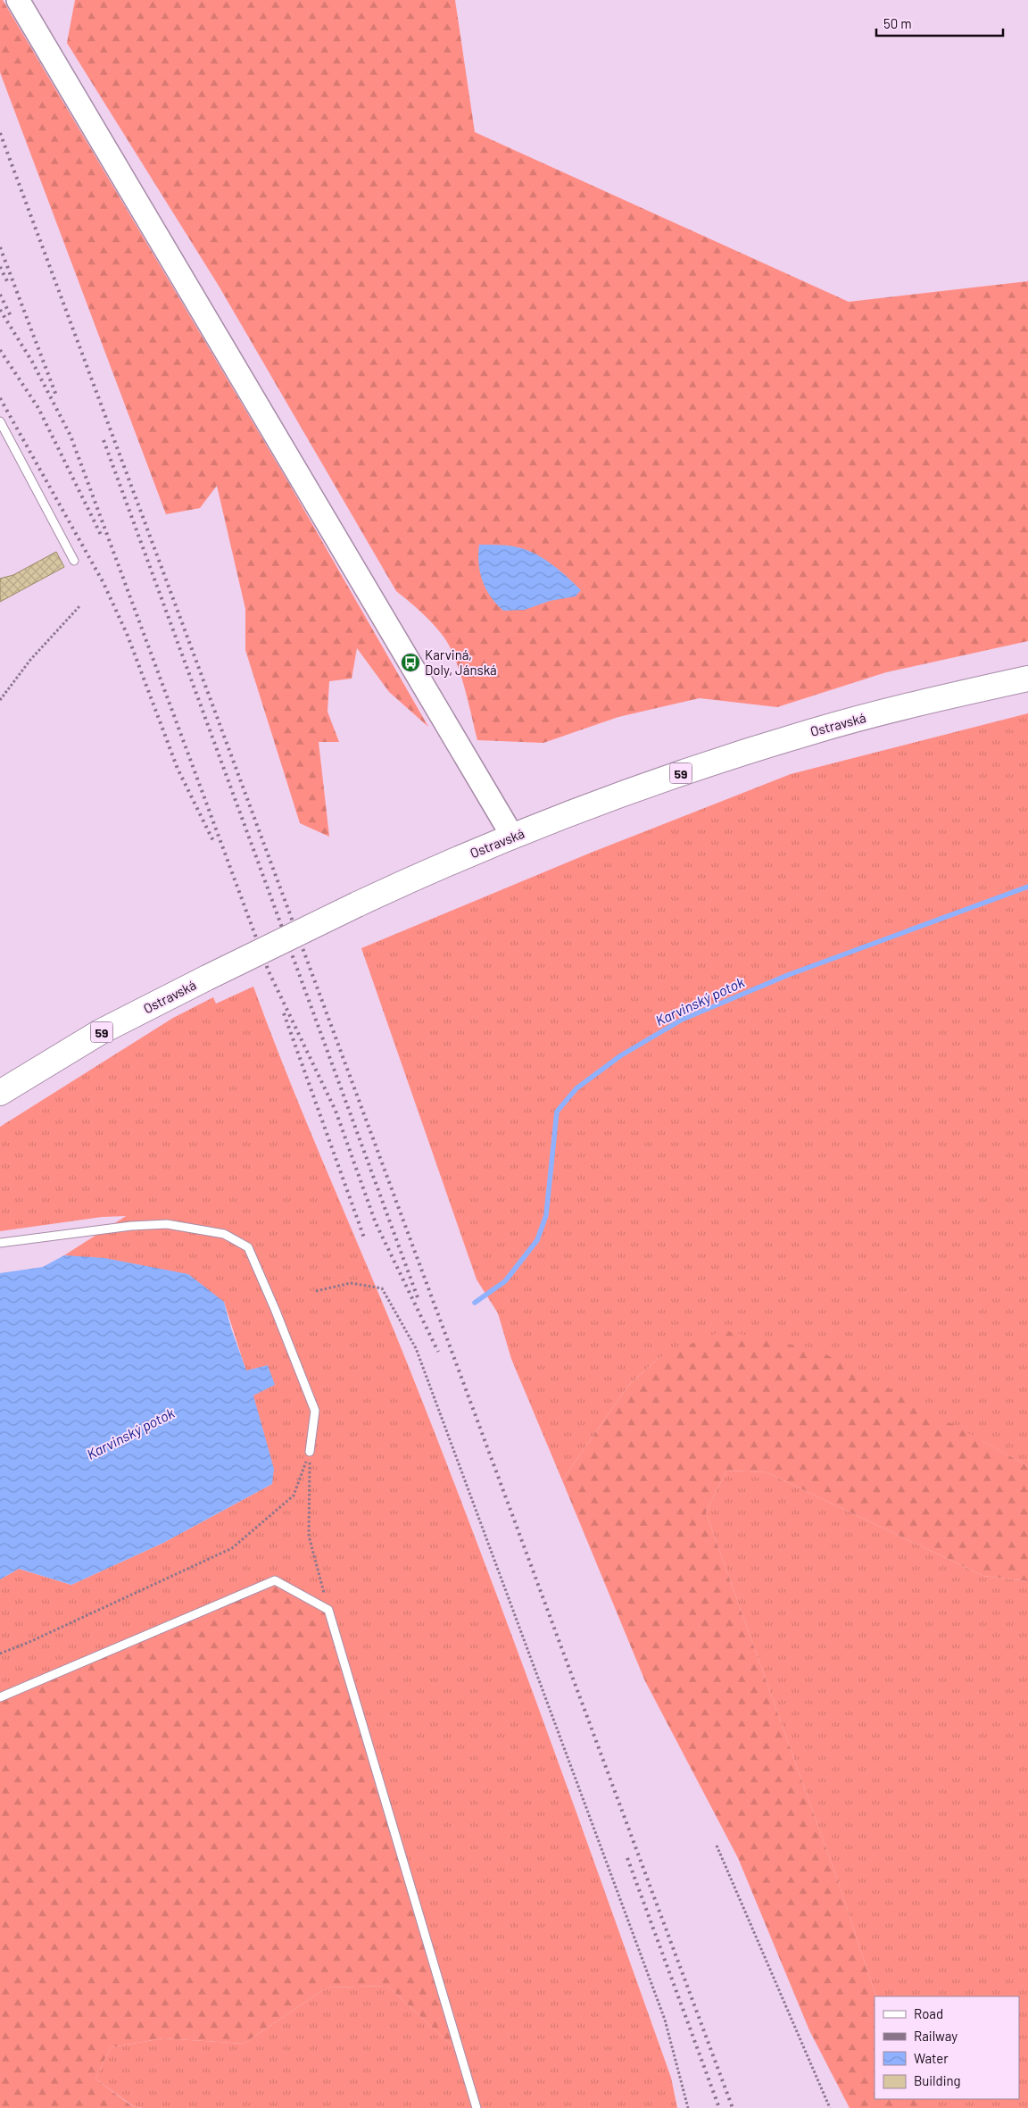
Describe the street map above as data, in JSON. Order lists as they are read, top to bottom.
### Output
{
  "streets": {
    "main road": ["Ostravská", "59"]
  },
  "water": ["Karvinský potok"],
  "places": {
    "bus stop": ["Karviná, Doly, Jánská"]
  },
  "legend": [
    "Road",
    "Railway",
    "Water",
    "Building"
  ],
  "scale_bar": "50 m"
}
